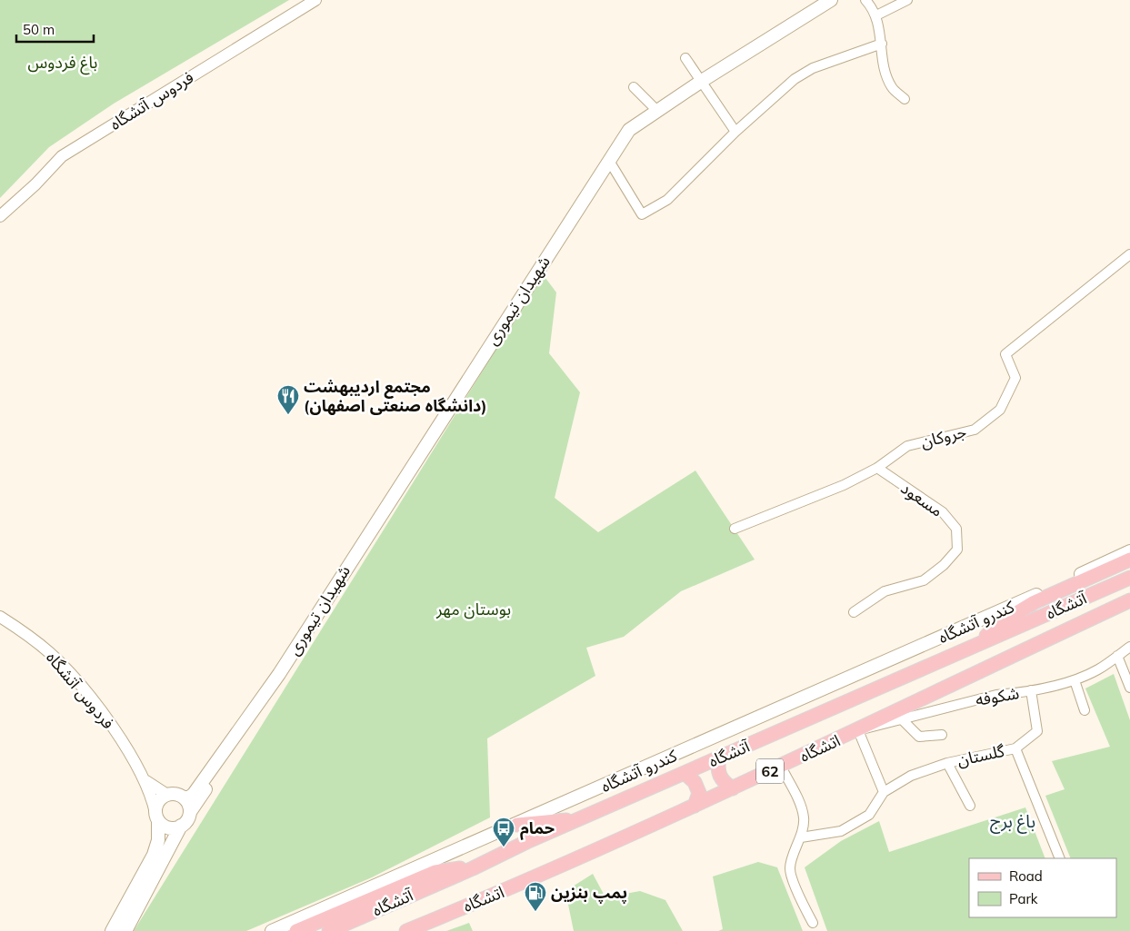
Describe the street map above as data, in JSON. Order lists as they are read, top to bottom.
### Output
{
  "streets": {
    "main road": [
      "شهیدان تیموری",
      "آتشگاه",
      "کندرو آتشگاه",
      "اتشگاه",
      "62"
    ],
    "street": [
      "فردوس آتشگاه",
      "جروکان",
      "مسعود",
      "شکوفه",
      "گلستان"
    ]
  },
  "crossings": [
    ["جروکان", "مسعود"],
    ["شکوفه", "اتشگاه"],
    ["شکوفه", "گلستان"]
  ],
  "districts": ["باغ برج"],
  "parks": ["باغ فردوس", "بوستان مهر"],
  "places": {
    "restaurant": ["مجتمع اردیبهشت (دانشگاه صنعتی اصفهان)"],
    "bus stop": ["حمام"],
    "fuel station": ["پمپ بنزین"]
  },
  "legend": ["Road", "Park"],
  "scale_bar": "50 m"
}
